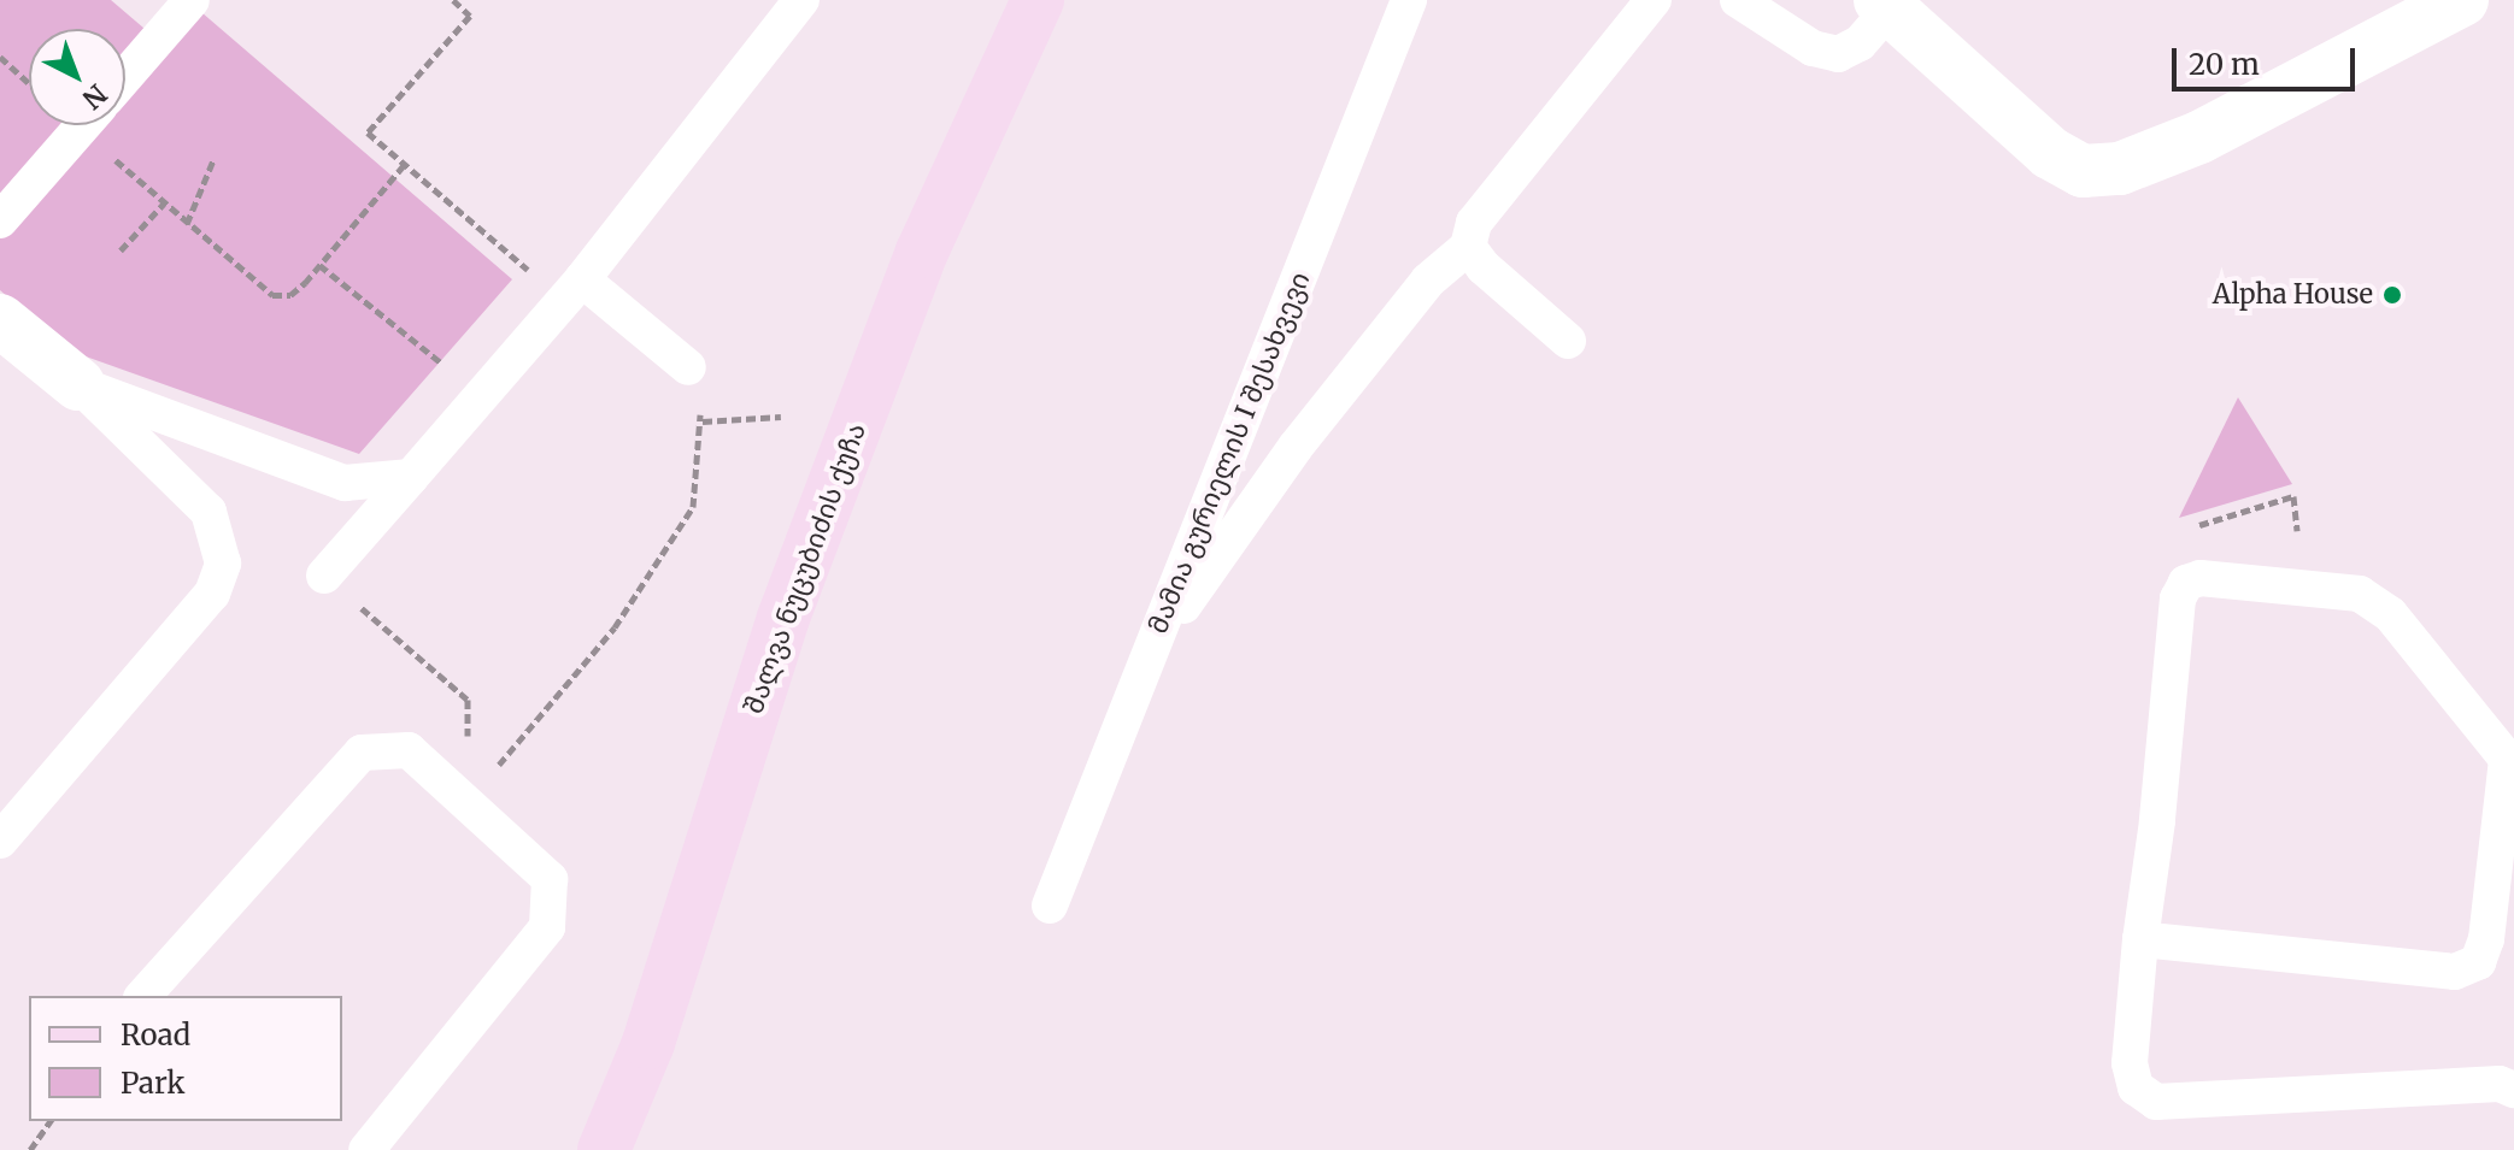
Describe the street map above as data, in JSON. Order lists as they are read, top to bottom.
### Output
{
  "streets": {
    "main road": ["შალვა ნუცუბიძის ქუჩა"],
    "lane": ["მამია გურიელის I შესახვევი"]
  },
  "places": ["Alpha House"],
  "legend": ["Road", "Park"],
  "scale_bar": "20 m",
  "north": "bottom right"
}
